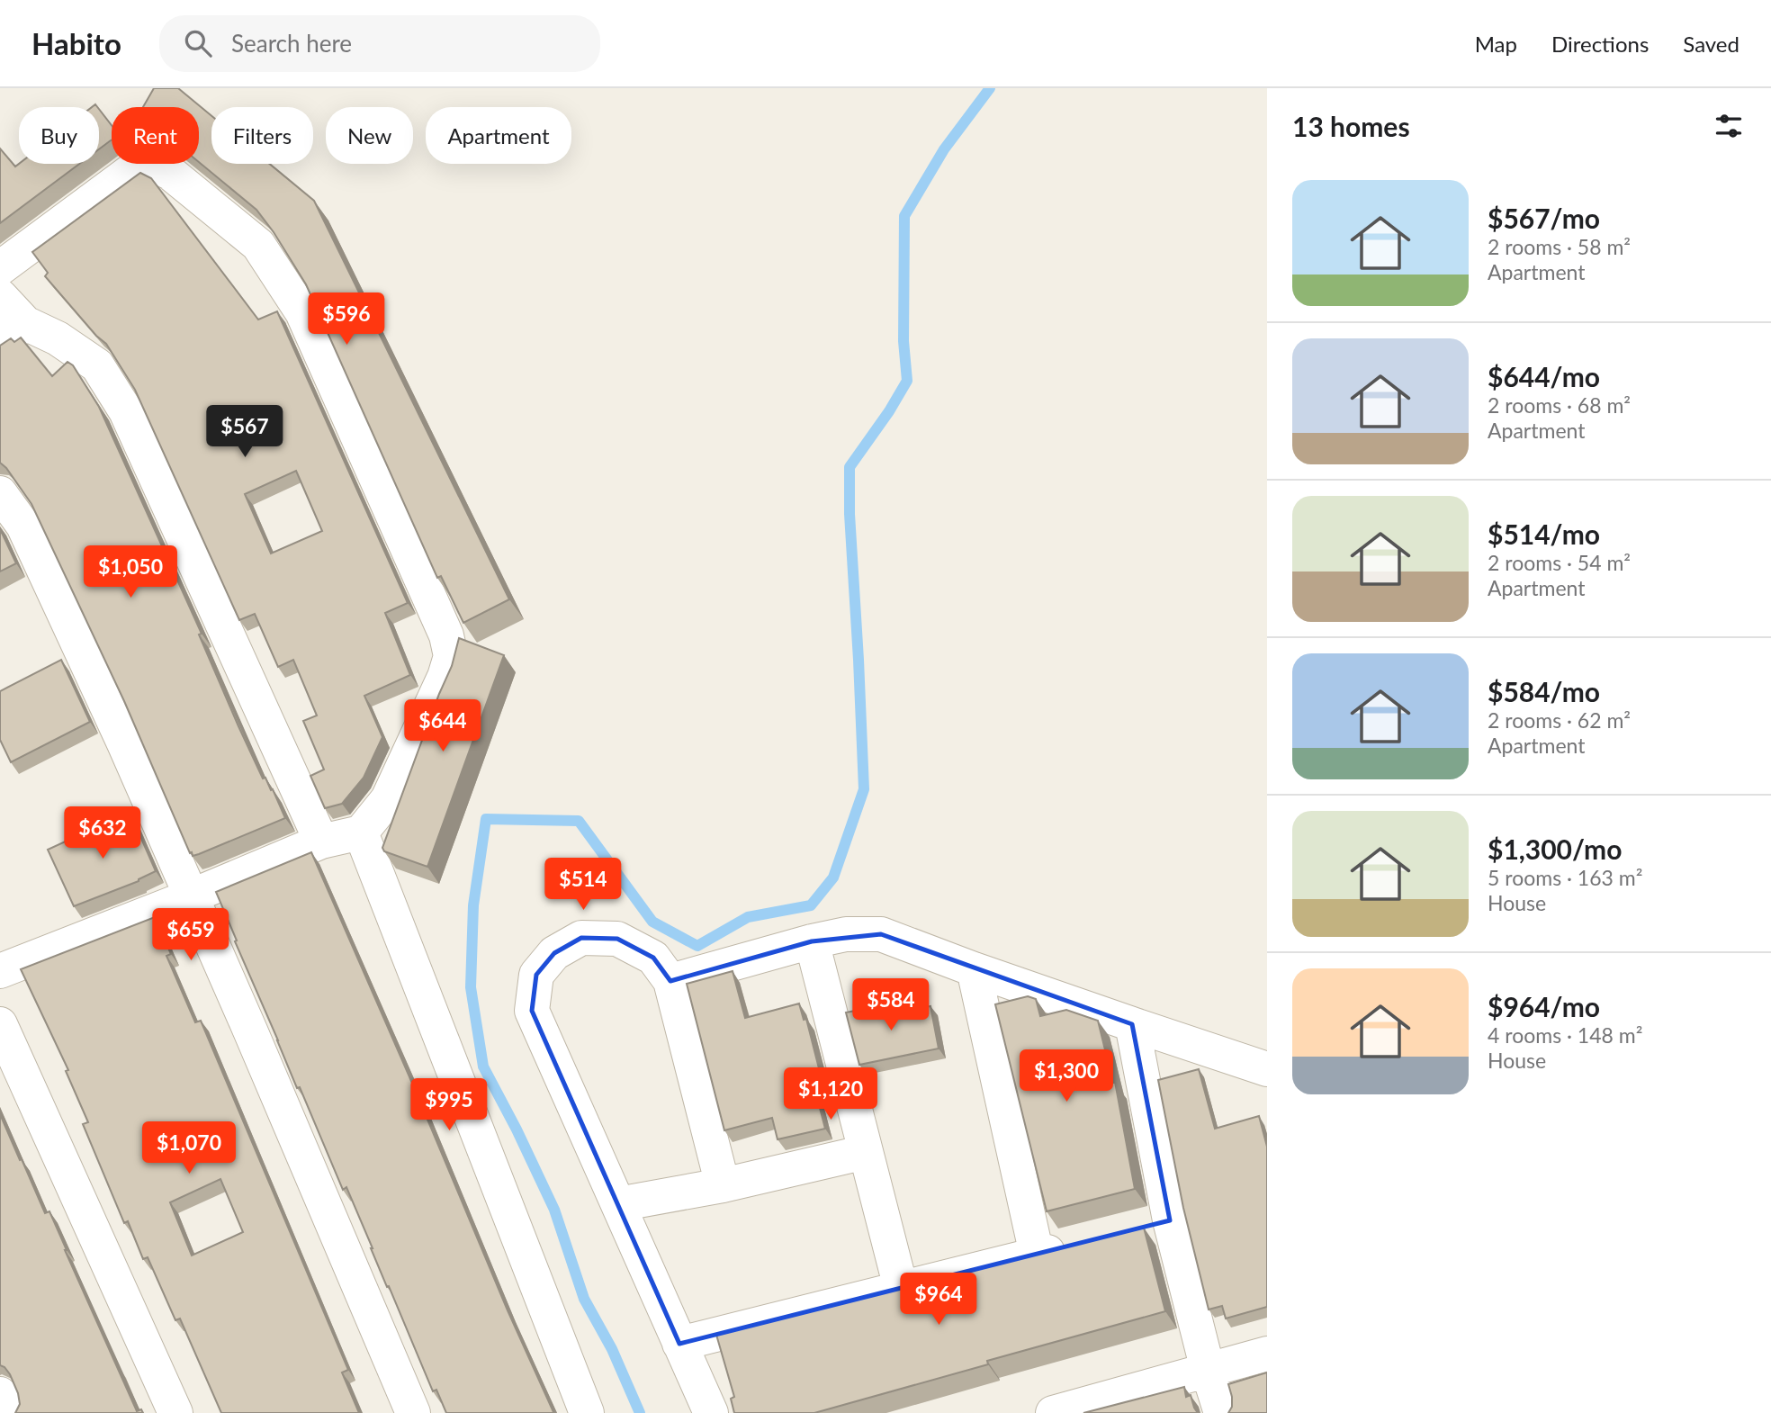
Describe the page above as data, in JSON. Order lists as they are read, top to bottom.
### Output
{
  "page": {
    "header": "Habito",
    "search": "Search here",
    "nav": ["Map", "Directions", "Saved"],
    "heading": "13 homes",
    "chip": [
      "Buy",
      "Rent",
      "Filters",
      "New",
      "Apartment"
    ],
    "list": [
      {
        "name": "$567/mo",
        "note": "2 rooms · 58 m² · Apartment"
      },
      {
        "name": "$644/mo",
        "note": "2 rooms · 68 m² · Apartment"
      },
      {
        "name": "$514/mo",
        "note": "2 rooms · 54 m² · Apartment"
      },
      {
        "name": "$584/mo",
        "note": "2 rooms · 62 m² · Apartment"
      },
      {
        "name": "$1,300/mo",
        "note": "5 rooms · 163 m² · House"
      },
      {
        "name": "$964/mo",
        "note": "4 rooms · 148 m² · House"
      }
    ],
    "price": [
      "$596",
      "$567",
      "$1,050",
      "$644",
      "$632",
      "$514",
      "$659",
      "$584",
      "$1,300",
      "$1,120",
      "$995",
      "$1,070",
      "$964"
    ]
  }
}
